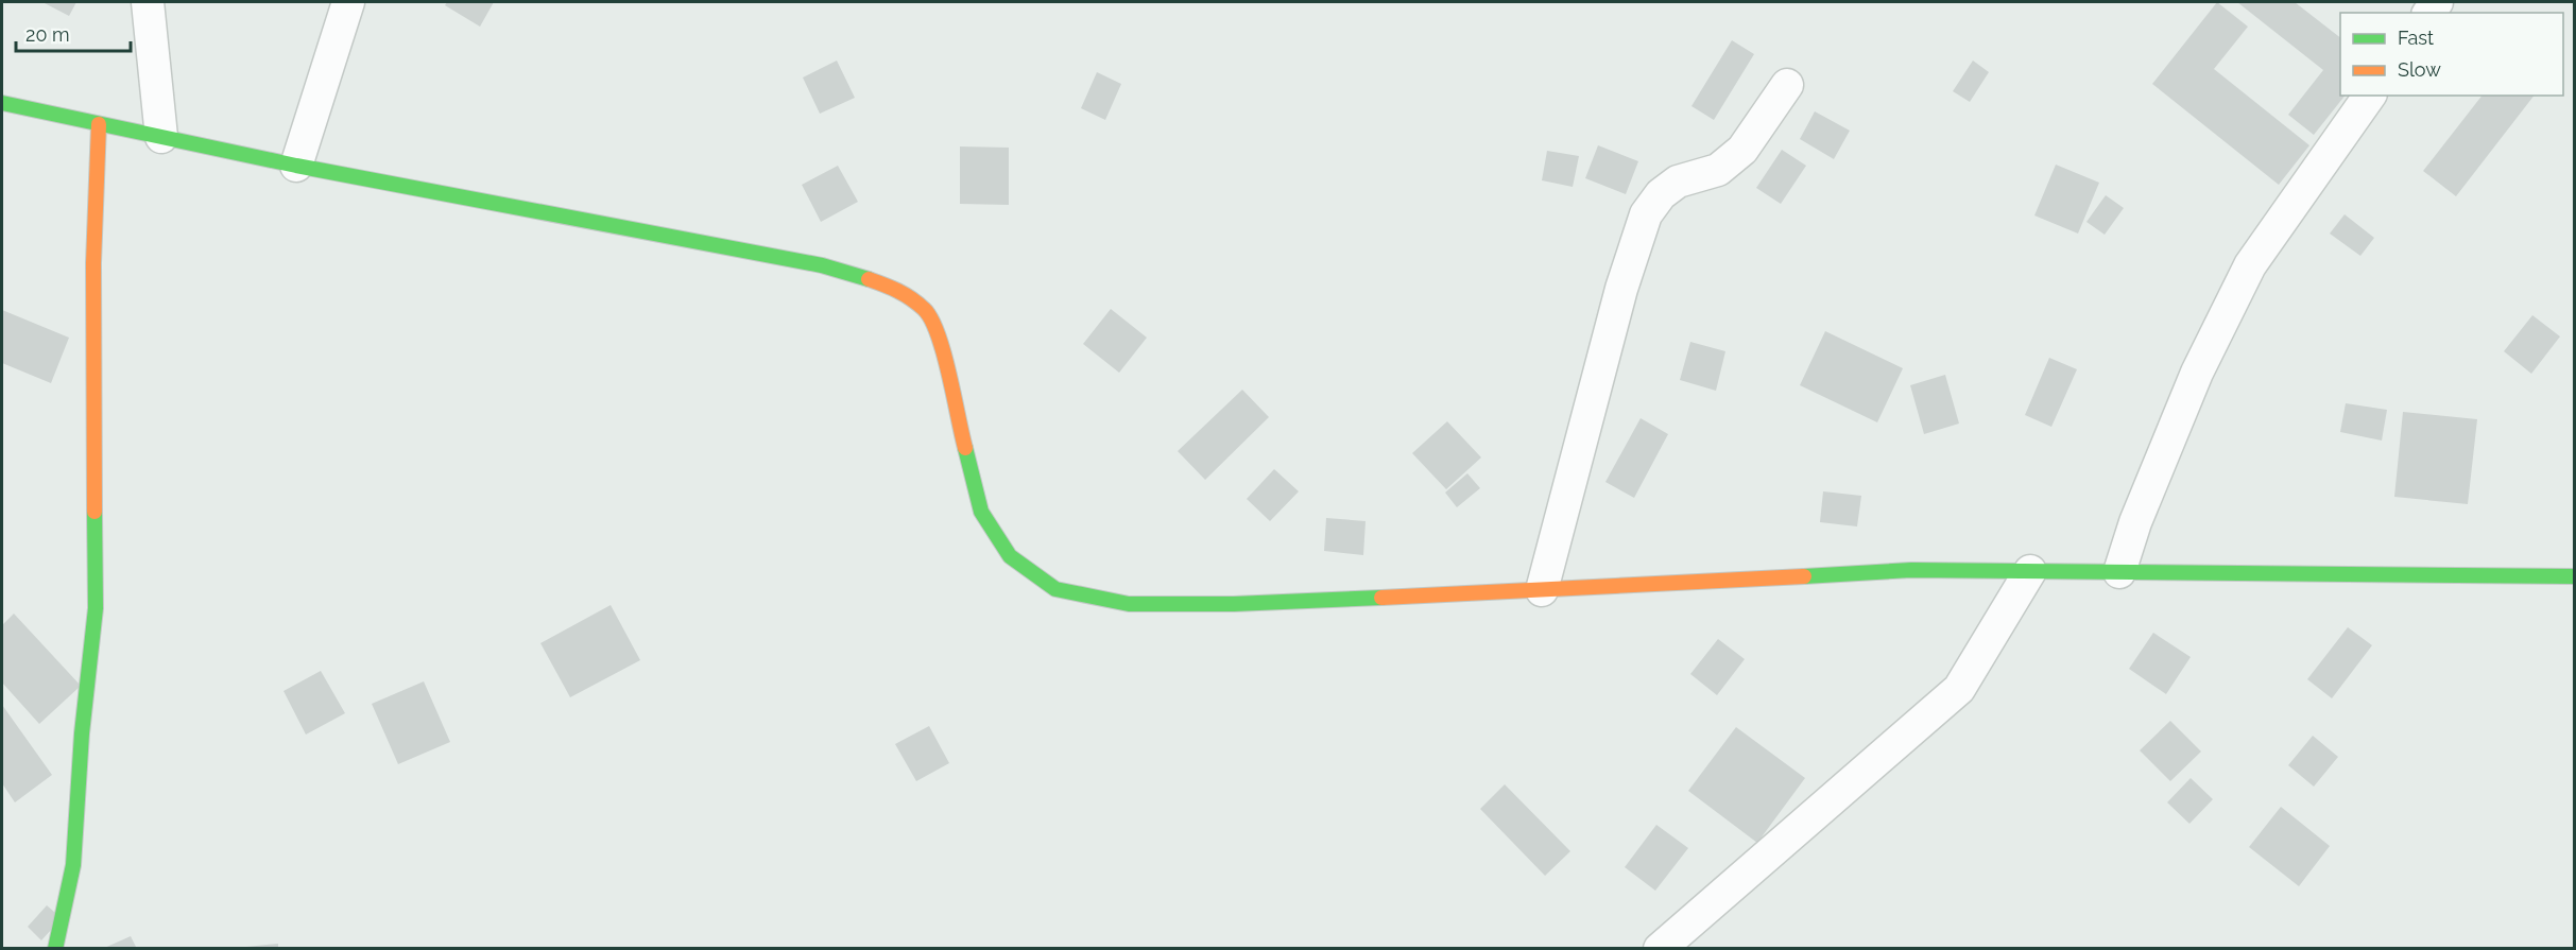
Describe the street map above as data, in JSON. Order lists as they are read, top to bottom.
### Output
{
  "legend": ["Fast", "Slow"],
  "scale_bar": "20 m"
}
